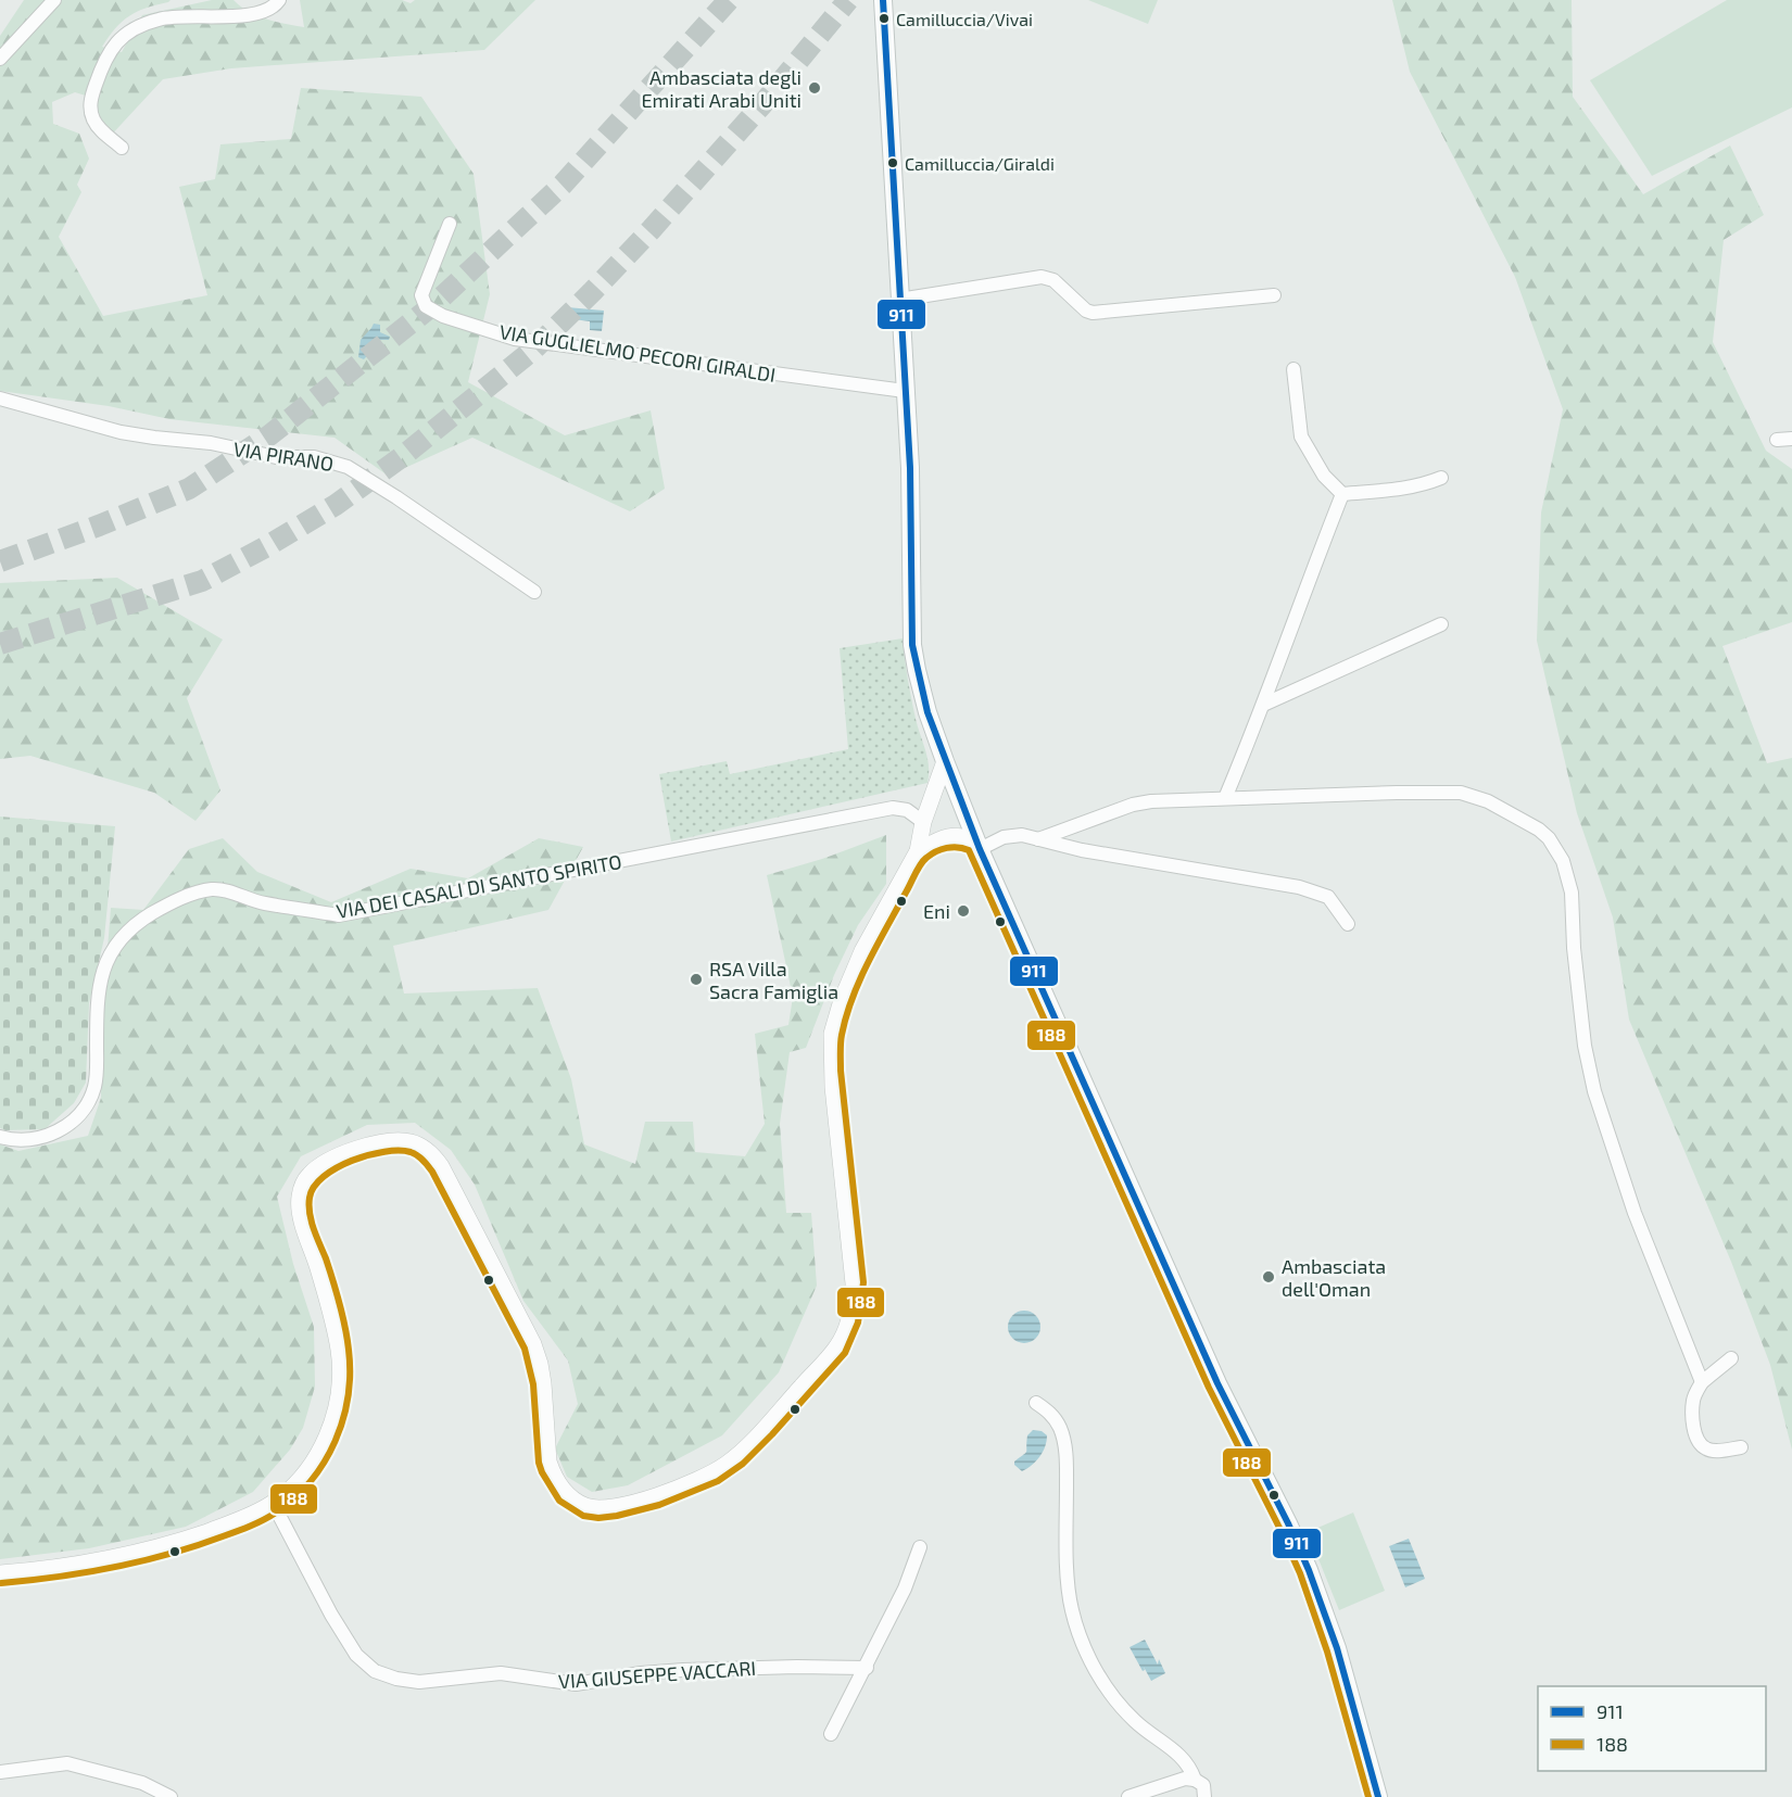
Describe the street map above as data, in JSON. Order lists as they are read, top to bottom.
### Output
{
  "streets": {
    "street": [
      "VIA GUGLIELMO PECORI GIRALDI",
      "VIA PIRANO",
      "VIA DEI CASALI DI SANTO SPIRITO",
      "VIA GIUSEPPE VACCARI"
    ]
  },
  "places": [
    "Camilluccia/Vivai",
    "Ambasciata degli Emirati Arabi Uniti",
    "Camilluccia/Giraldi",
    "Eni",
    "RSA Villa Sacra Famiglia",
    "Ambasciata dell'Oman"
  ],
  "lines": ["transit line 911", "transit line 188"],
  "legend": ["911", "188"]
}
